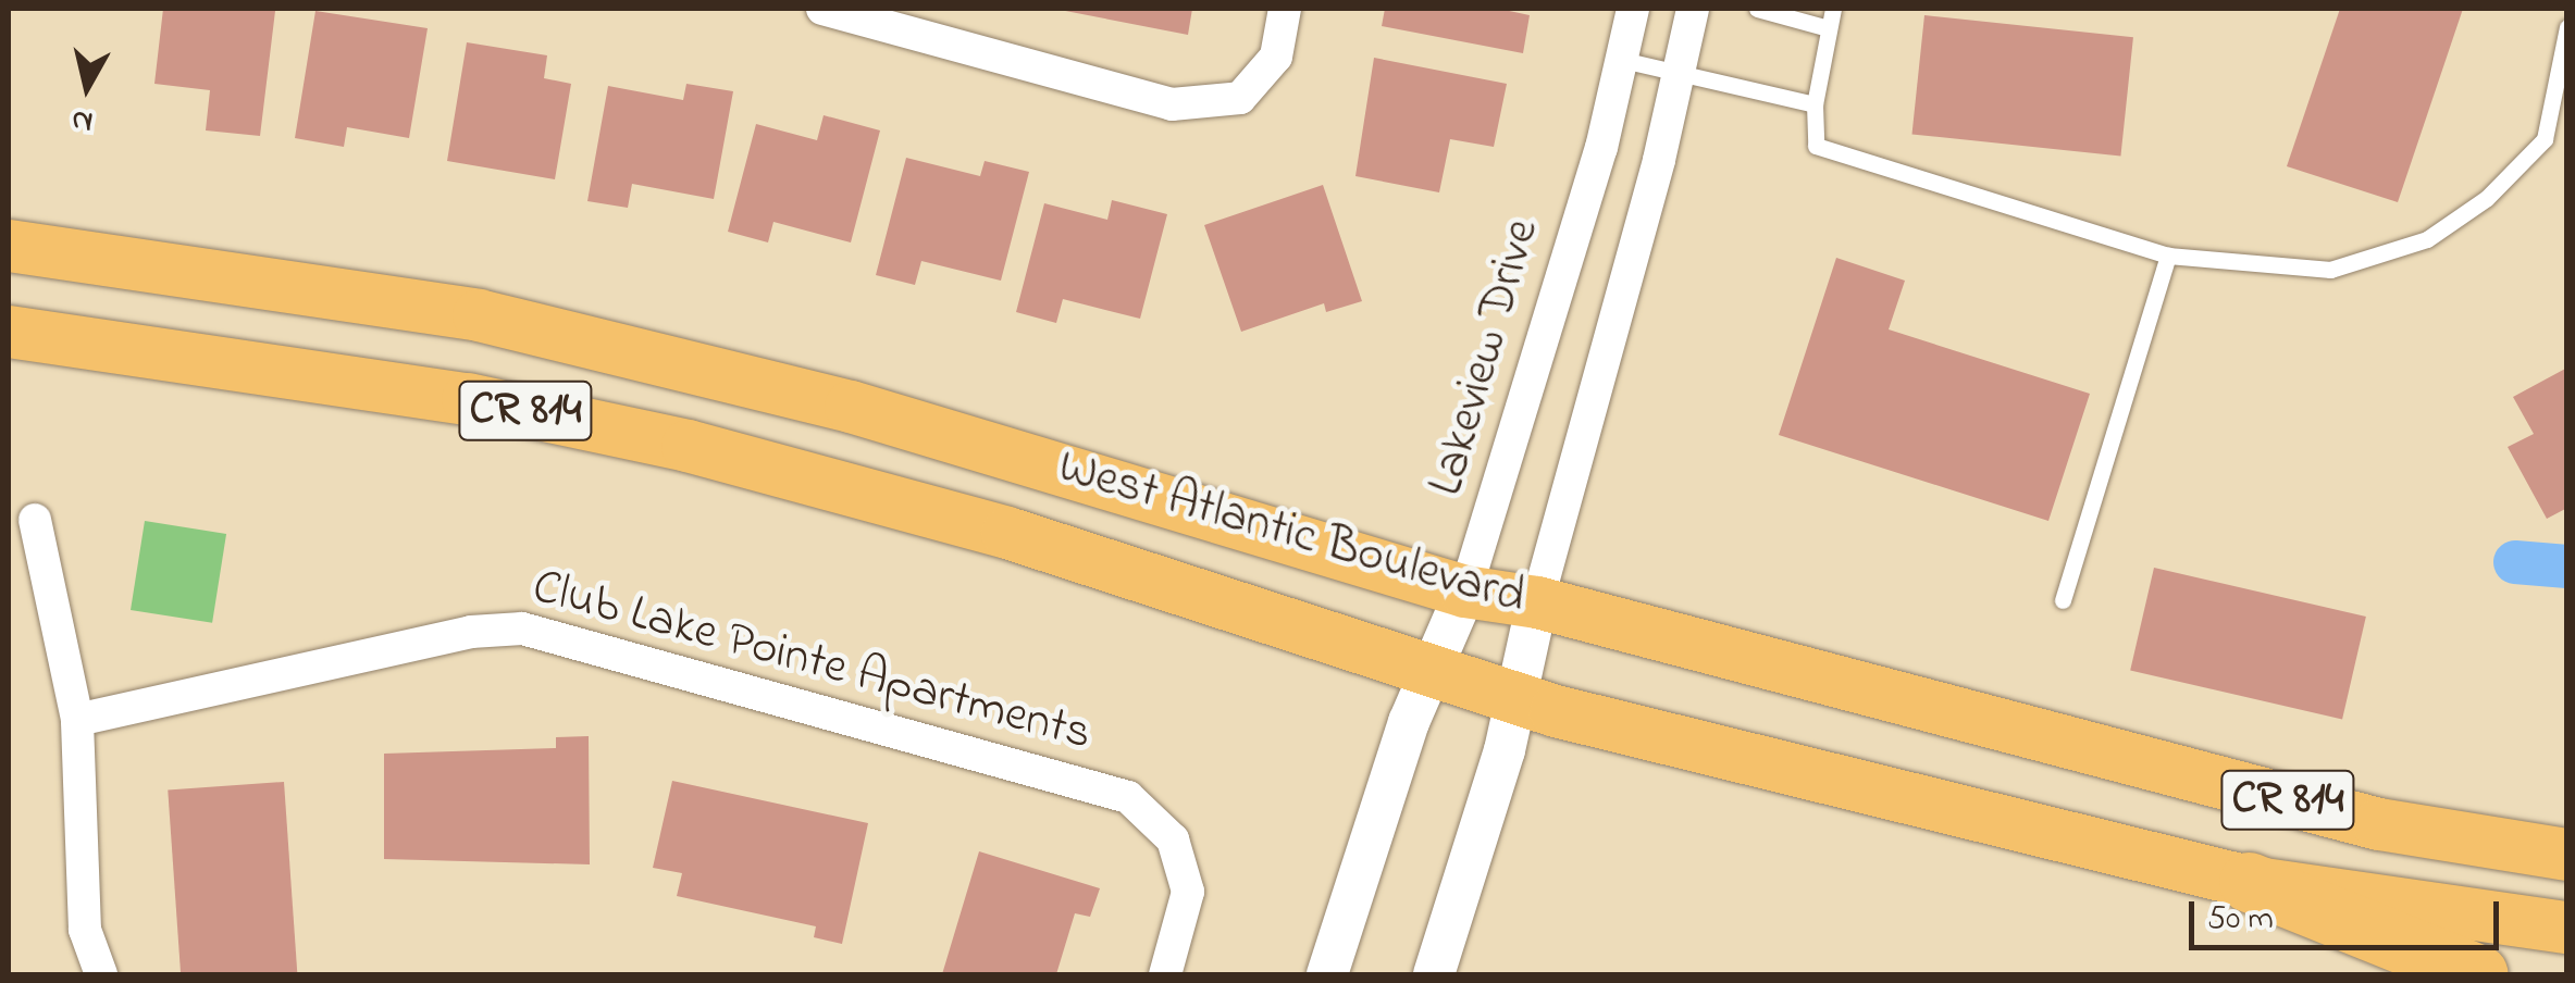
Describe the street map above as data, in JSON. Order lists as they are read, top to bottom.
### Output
{
  "streets": {
    "main road": ["CR 814", "West Atlantic Boulevard"],
    "street": ["Lakeview Drive", "Club Lake Pointe Apartments"]
  },
  "crossings": [
    ["Lakeview Drive", "West Atlantic Boulevard"]
  ],
  "scale_bar": "50 m",
  "north": "bottom"
}
